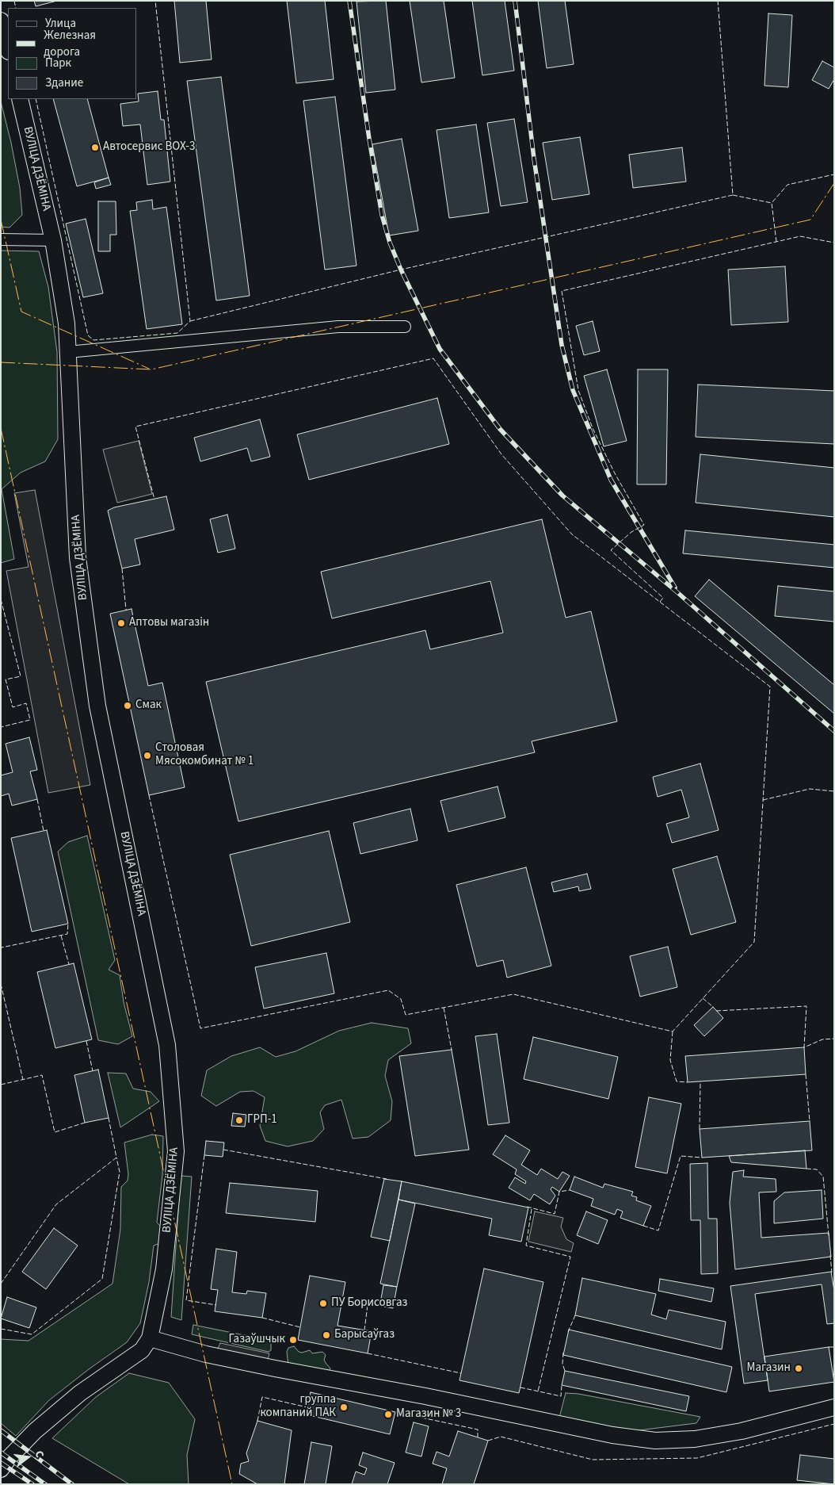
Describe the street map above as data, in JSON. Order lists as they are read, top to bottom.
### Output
{
  "streets": {
    "main road": ["ВУЛІЦА ДЗЁМІНА"]
  },
  "places": [
    "Автосервис BOX-3",
    "Аптовы магазін",
    "Смак",
    "Столовая Мясокомбинат № 1",
    "ГРП-1",
    "ПУ Борисовгаз",
    "Барысаўгаз",
    "Газаўшчык",
    "Магазин",
    "группа компаний ПАК",
    "Магазин № 3"
  ],
  "legend": [
    "Улица",
    "Железная дорога",
    "Парк",
    "Здание"
  ],
  "north": "right"
}
